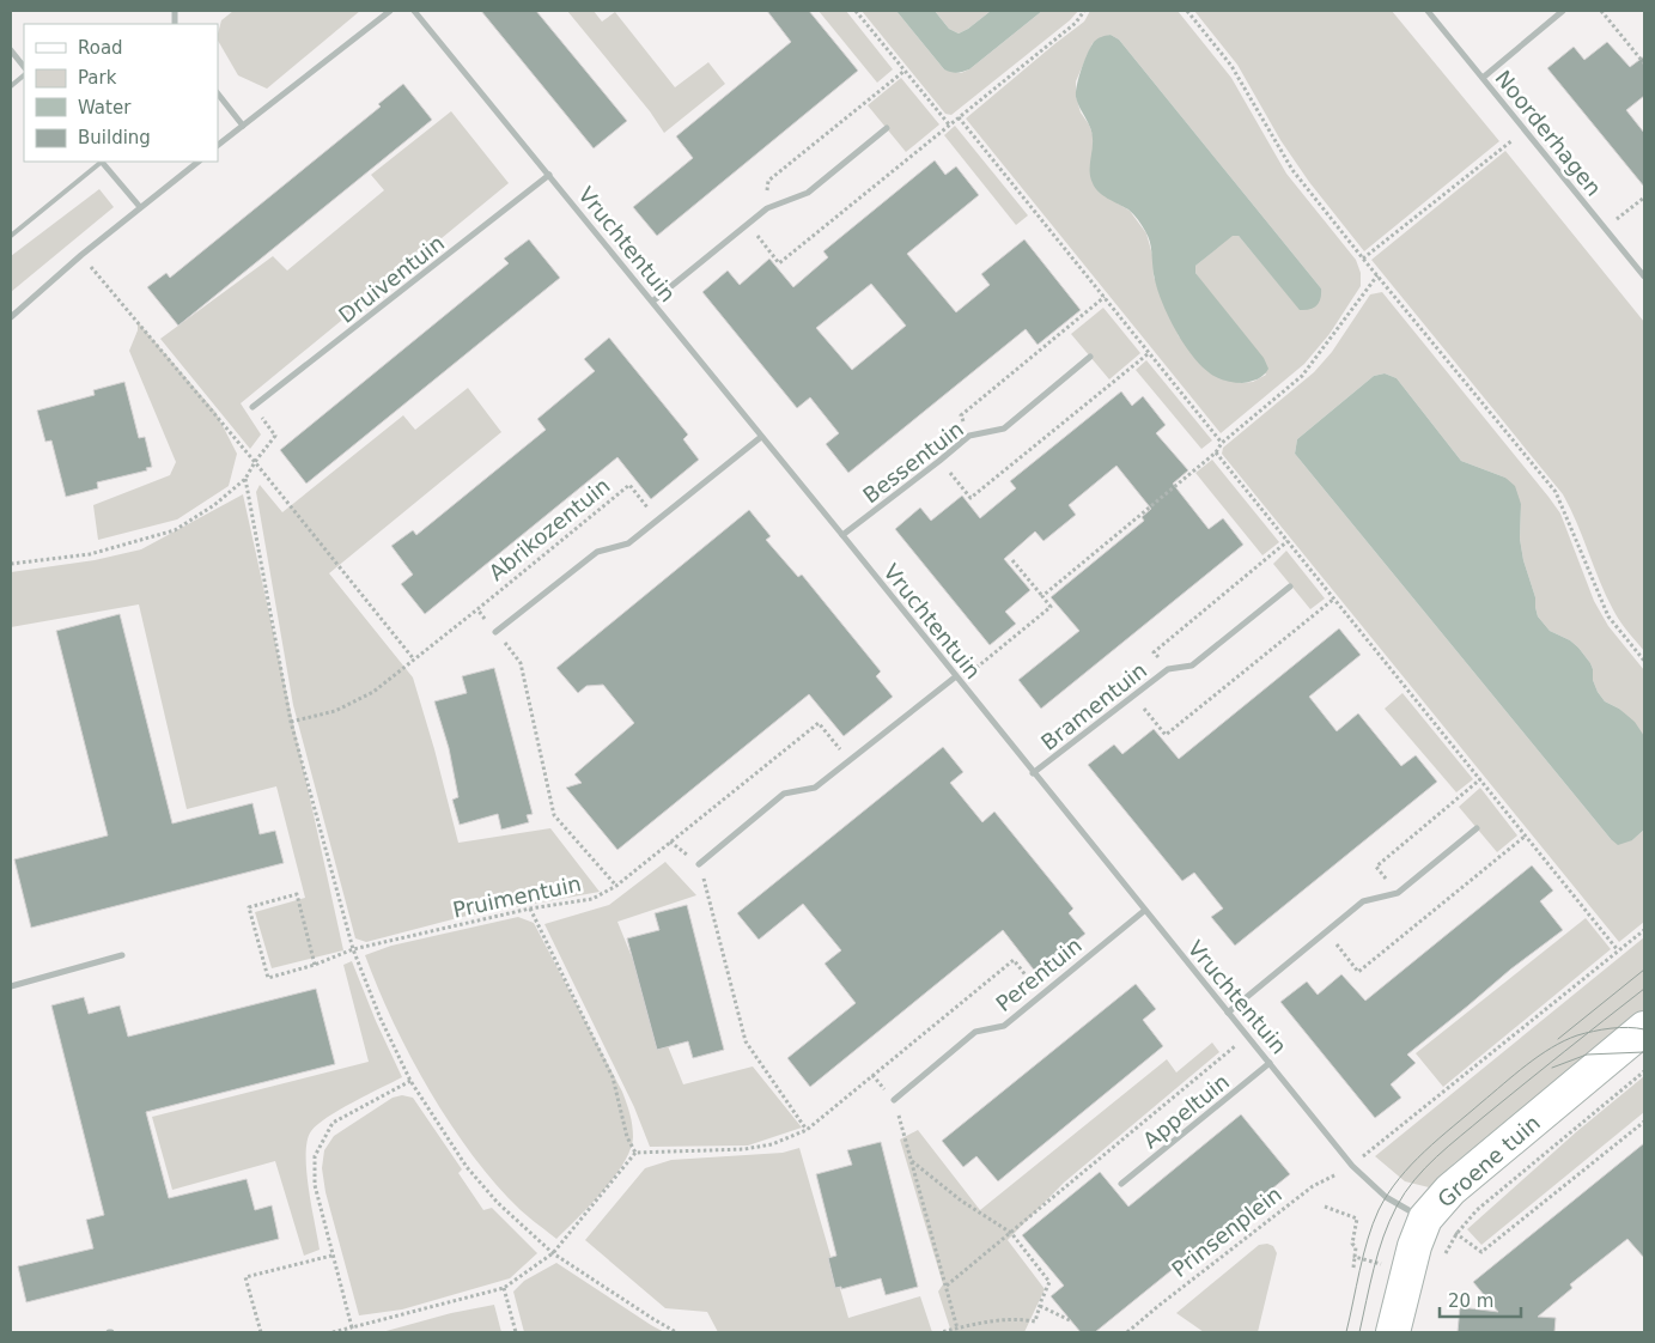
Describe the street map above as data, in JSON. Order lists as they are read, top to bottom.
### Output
{
  "streets": {
    "street": [
      "Noorderhagen",
      "Vruchtentuin",
      "Druiventuin",
      "Bessentuin",
      "Bramentuin",
      "Perentuin",
      "Appeltuin",
      "Groene tuin"
    ],
    "path": ["Abrikozentuin", "Pruimentuin", "Prinsenplein"]
  },
  "crossings": [
    ["Vruchtentuin", "Druiventuin"],
    ["Vruchtentuin", "Bessentuin"],
    ["Vruchtentuin", "Bramentuin"],
    ["Vruchtentuin", "Perentuin"],
    ["Vruchtentuin", "Appeltuin"],
    ["Vruchtentuin", "Groene tuin"],
    ["Vruchtentuin", "Prinsenplein"]
  ],
  "legend": [
    "Road",
    "Park",
    "Water",
    "Building"
  ],
  "scale_bar": "20 m"
}
